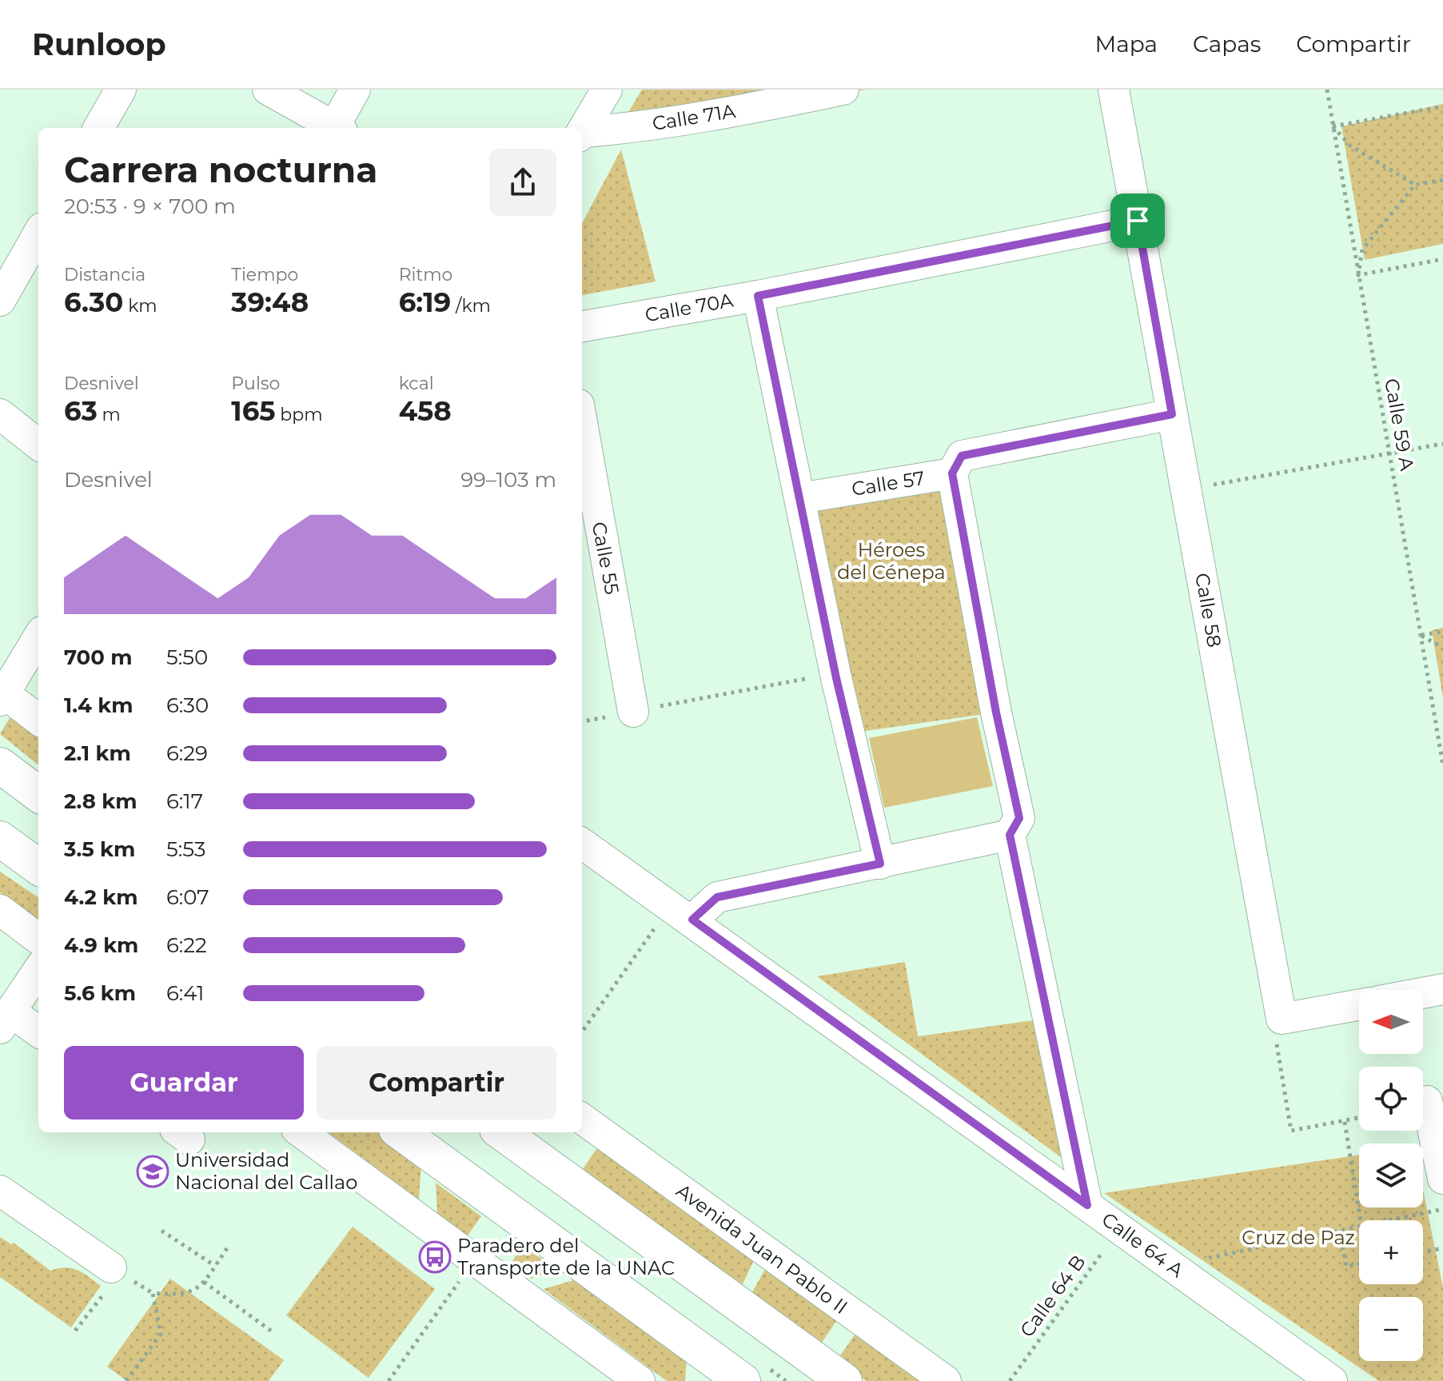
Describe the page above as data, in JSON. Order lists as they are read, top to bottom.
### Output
{
  "streets": {
    "street": [
      "Calle 71A",
      "Calle 70A",
      "Calle 57",
      "Calle 55",
      "Calle 58",
      "Calle 64 A",
      "Avenida Juan Pablo II"
    ],
    "path": ["Calle 59 A", "Calle 64 B"]
  },
  "crossings": [
    ["Calle 70A", "Calle 58"],
    ["Calle 64 A", "Calle 64 B"]
  ],
  "parks": ["Héroes del Cénepa", "Cruz de Paz"],
  "places": {
    "school or university": ["Universidad Nacional del Callao"],
    "bus stop": ["Paradero del Transporte de la UNAC"]
  },
  "north": "left",
  "page": {
    "header": "Runloop",
    "nav": ["Mapa", "Capas", "Compartir"],
    "heading": ["Carrera nocturna", "20:53 · 9 × 700 m"],
    "stats": [
      ["Distancia", "6.30 km"],
      ["Tiempo", "39:48"],
      ["Ritmo", "6:19 /km"],
      ["Desnivel", "63 m"],
      ["Pulso", "165 bpm"],
      ["kcal", "458"]
    ],
    "chart": ["Desnivel", "99–103 m"],
    "list": [
      {
        "name": "700 m",
        "note": "5:50"
      },
      {
        "name": "1.4 km",
        "note": "6:30"
      },
      {
        "name": "2.1 km",
        "note": "6:29"
      },
      {
        "name": "2.8 km",
        "note": "6:17"
      },
      {
        "name": "3.5 km",
        "note": "5:53"
      },
      {
        "name": "4.2 km",
        "note": "6:07"
      },
      {
        "name": "4.9 km",
        "note": "6:22"
      },
      {
        "name": "5.6 km",
        "note": "6:41"
      }
    ],
    "map_buttons": ["+", "−"],
    "buttons": ["Guardar", "Compartir"]
  }
}
